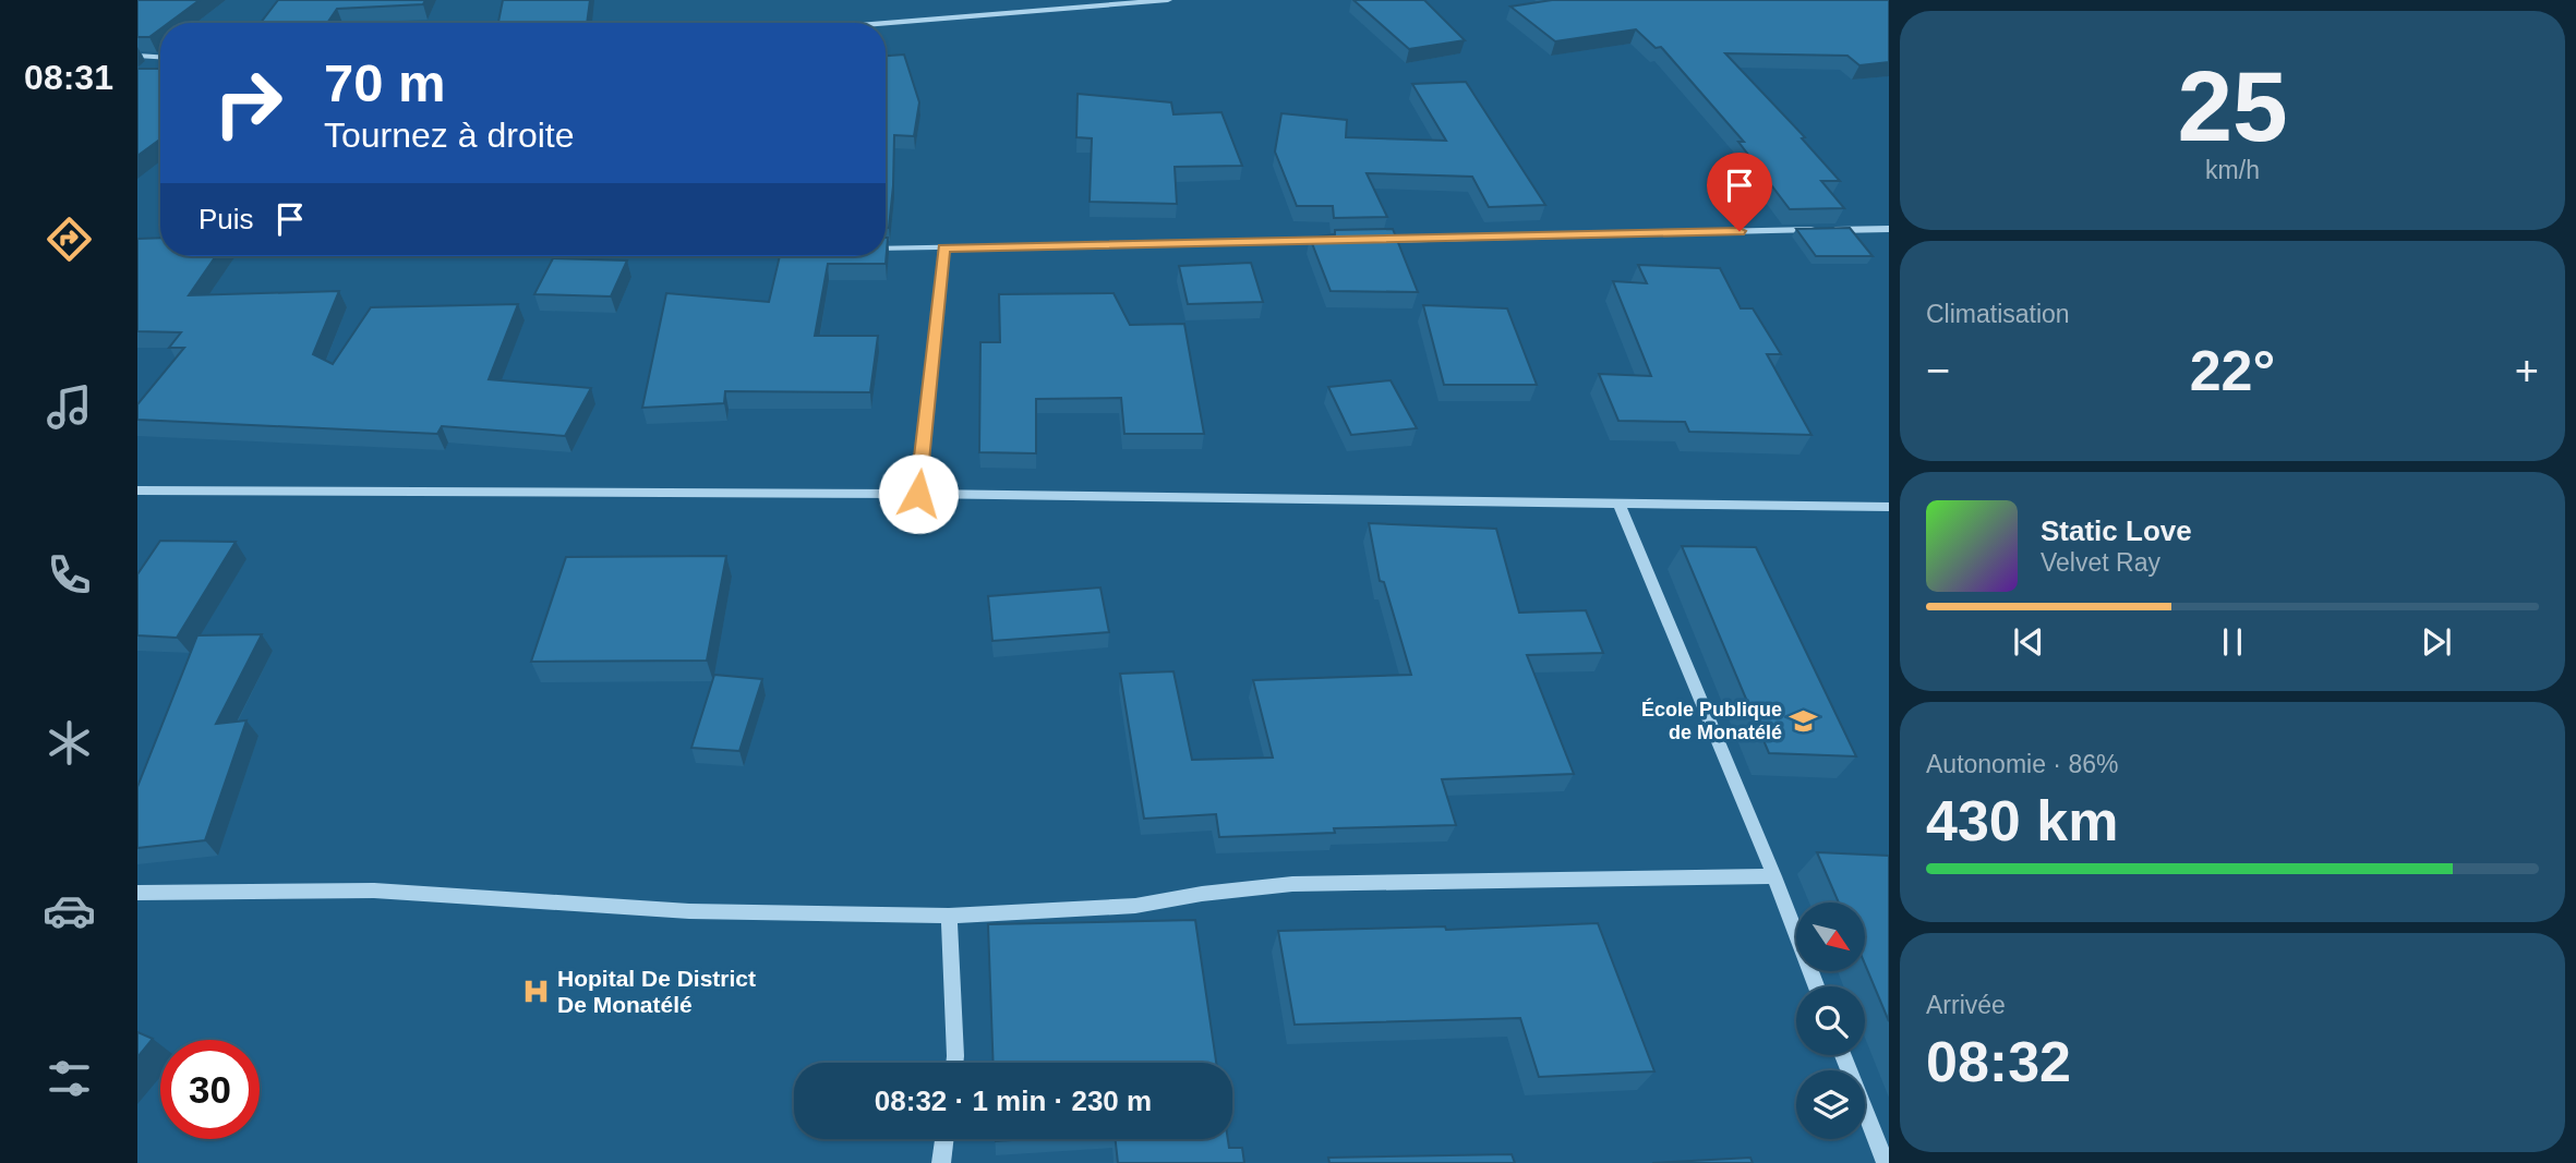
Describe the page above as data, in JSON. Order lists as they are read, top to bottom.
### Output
{
  "places": {
    "school or university": ["École Publique de Monatélé"],
    "hospital": ["Hopital De District De Monatélé"]
  },
  "north": "bottom right",
  "page": {
    "tabs": "08:31",
    "tile": [
      ["25", "km/h"],
      "Climatisation",
      ["Autonomie · 86%", "430 km"],
      ["Arrivée", "08:32"]
    ],
    "turn": ["70 m", "Tournez à droite"],
    "then": "Puis",
    "heat": ["−", "22°", "+"],
    "song": ["Static Love", "Velvet Ray"],
    "limit": "30",
    "trip": "08:32 · 1 min · 230 m"
  }
}
